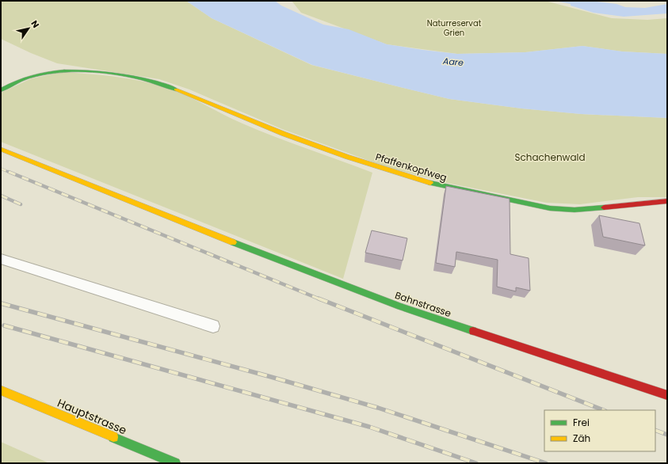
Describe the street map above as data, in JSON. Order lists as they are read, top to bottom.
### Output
{
  "streets": {
    "street": ["Pfaffenkopfweg", "Bahnstrasse", "Hauptstrasse"]
  },
  "water": ["Aare"],
  "parks": ["Naturreservat Grien", "Schachenwald"],
  "legend": ["Frei", "Zäh"],
  "north": "top right"
}
